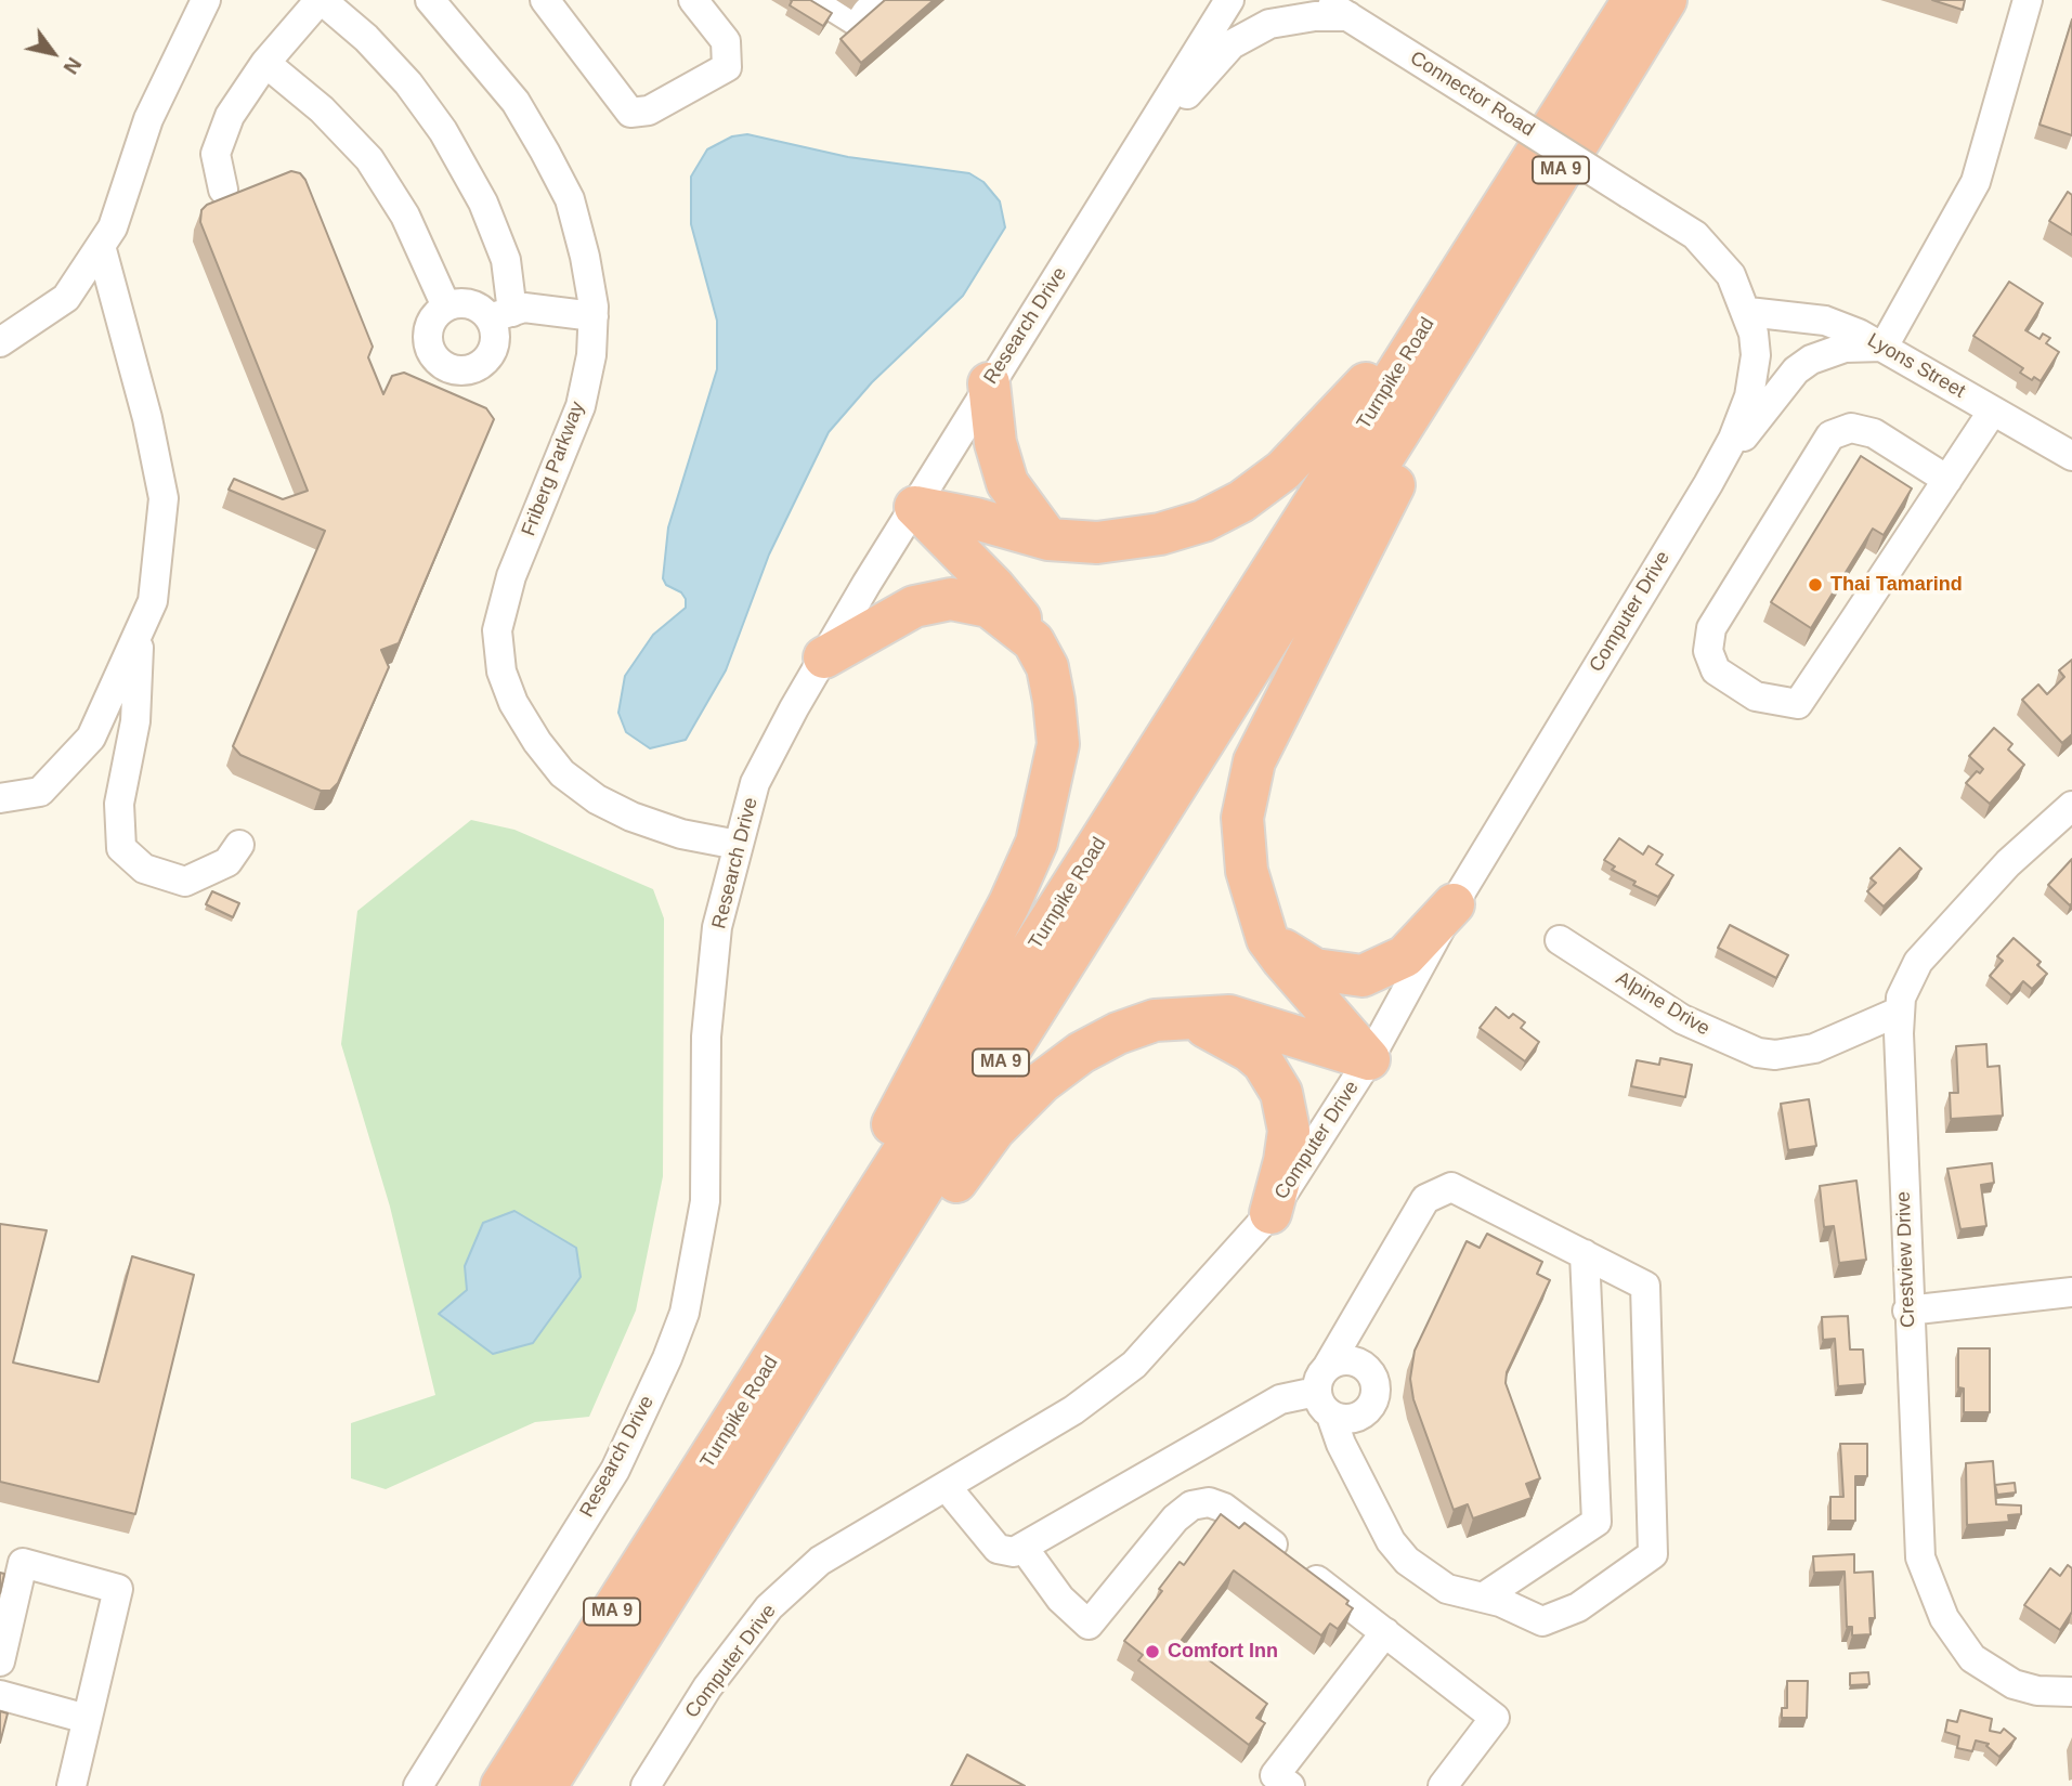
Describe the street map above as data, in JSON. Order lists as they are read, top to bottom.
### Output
{
  "streets": {
    "highway": ["MA 9", "Turnpike Road"],
    "street": [
      "Connector Road",
      "Research Drive",
      "Lyons Street",
      "Friberg Parkway",
      "Computer Drive",
      "Alpine Drive",
      "Crestview Drive"
    ]
  },
  "crossings": [
    ["Connector Road", "Lyons Street"],
    ["Connector Road", "Computer Drive"],
    ["Research Drive", "Friberg Parkway"],
    ["Lyons Street", "Computer Drive"],
    ["Alpine Drive", "Crestview Drive"]
  ],
  "places": ["Thai Tamarind", "Comfort Inn"],
  "north": "bottom right"
}
